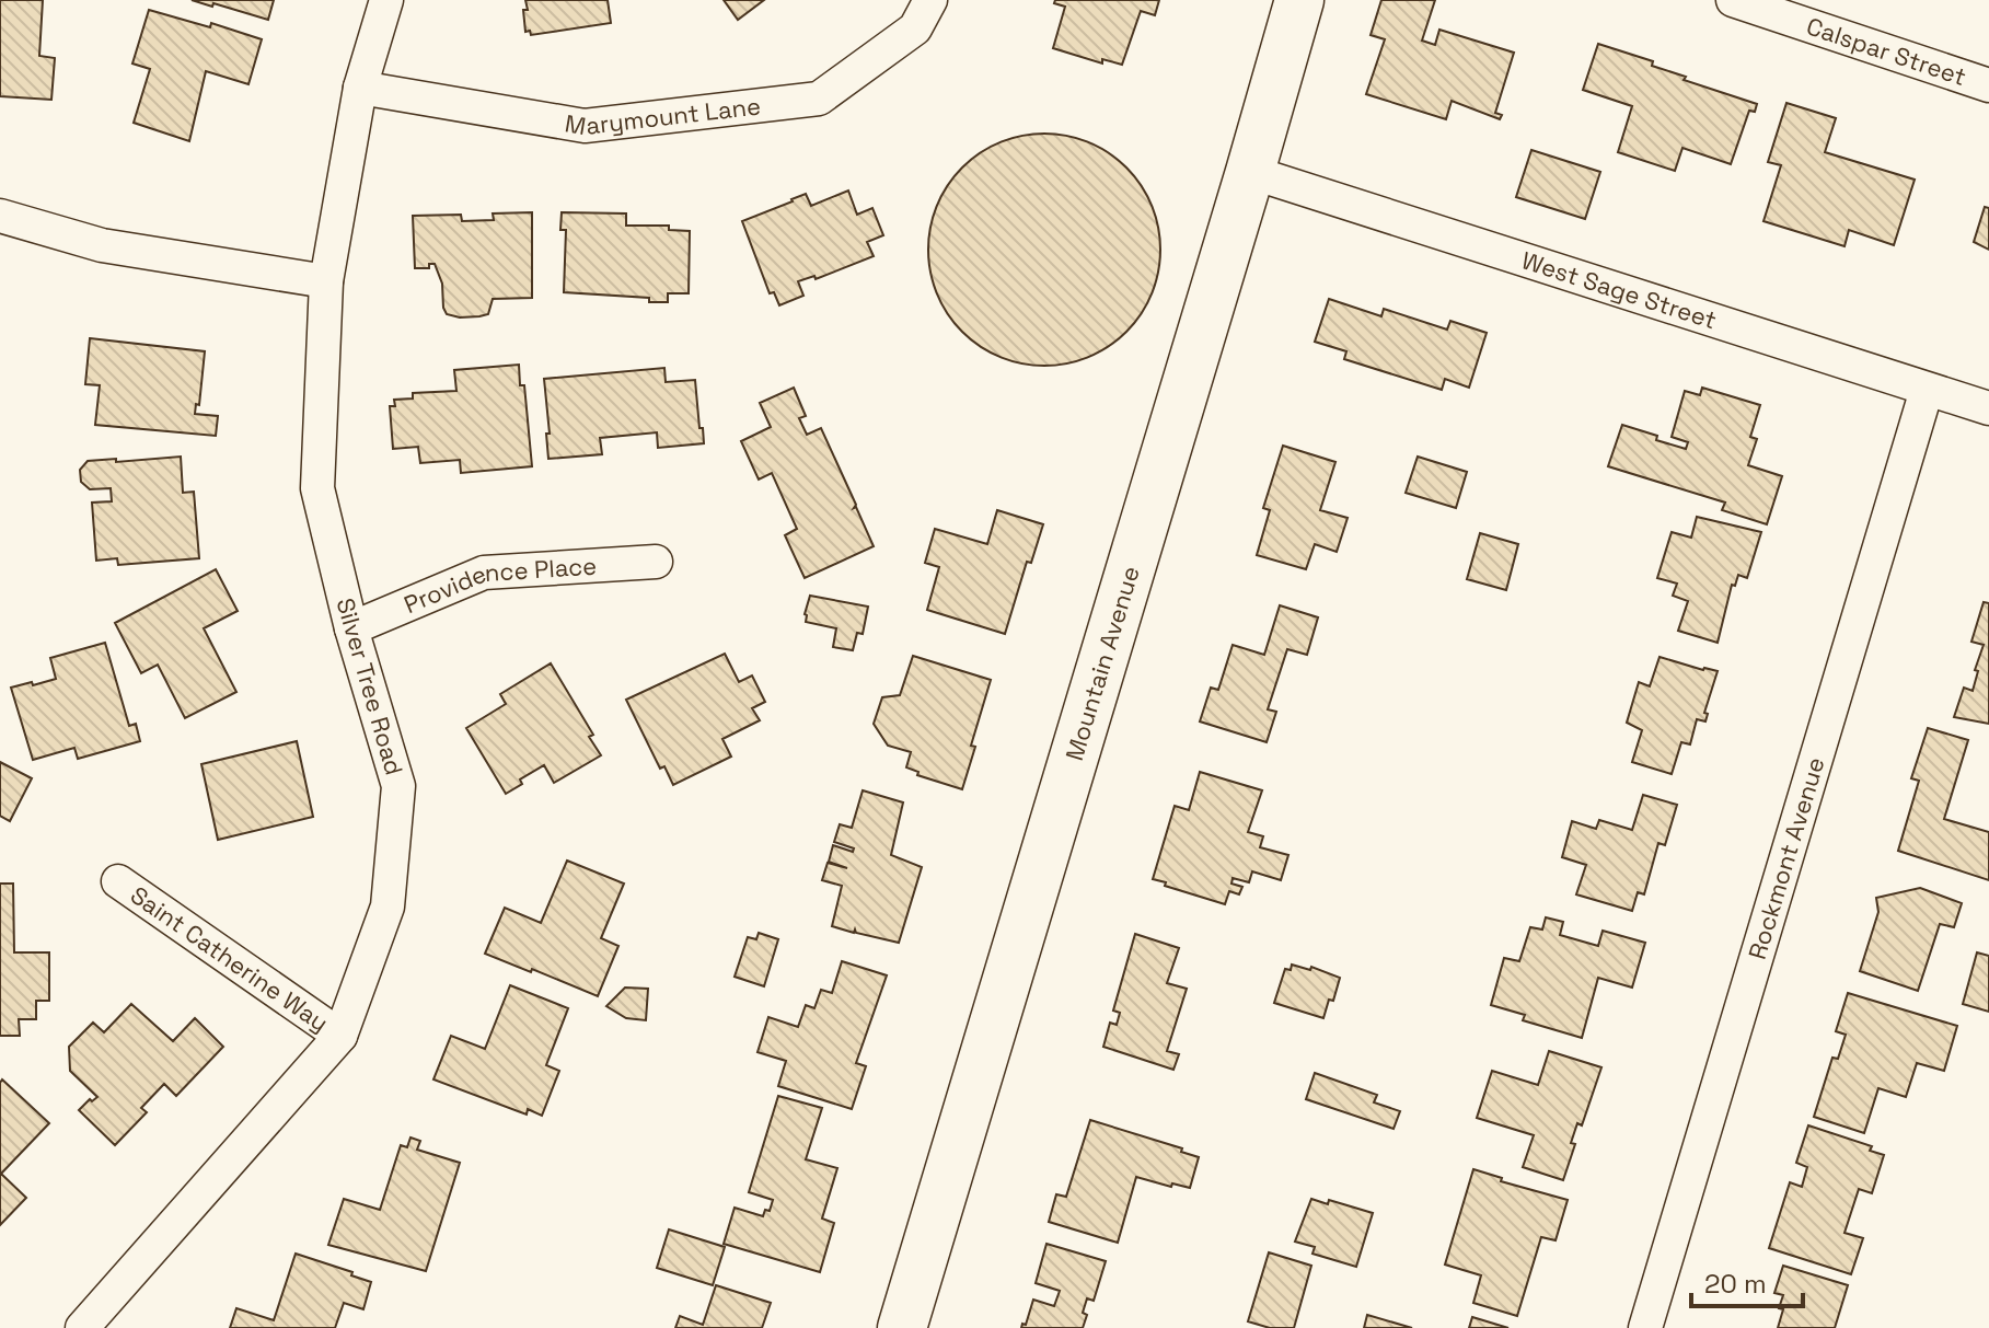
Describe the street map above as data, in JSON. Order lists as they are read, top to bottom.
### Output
{
  "streets": {
    "street": [
      "Calspar Street",
      "Marymount Lane",
      "West Sage Street",
      "Providence Place",
      "Mountain Avenue",
      "Silver Tree Road",
      "Rockmont Avenue",
      "Saint Catherine Way"
    ]
  },
  "crossings": [
    ["Marymount Lane", "Silver Tree Road"],
    ["West Sage Street", "Mountain Avenue"],
    ["West Sage Street", "Rockmont Avenue"],
    ["Providence Place", "Silver Tree Road"],
    ["Silver Tree Road", "Saint Catherine Way"]
  ],
  "scale_bar": "20 m"
}
